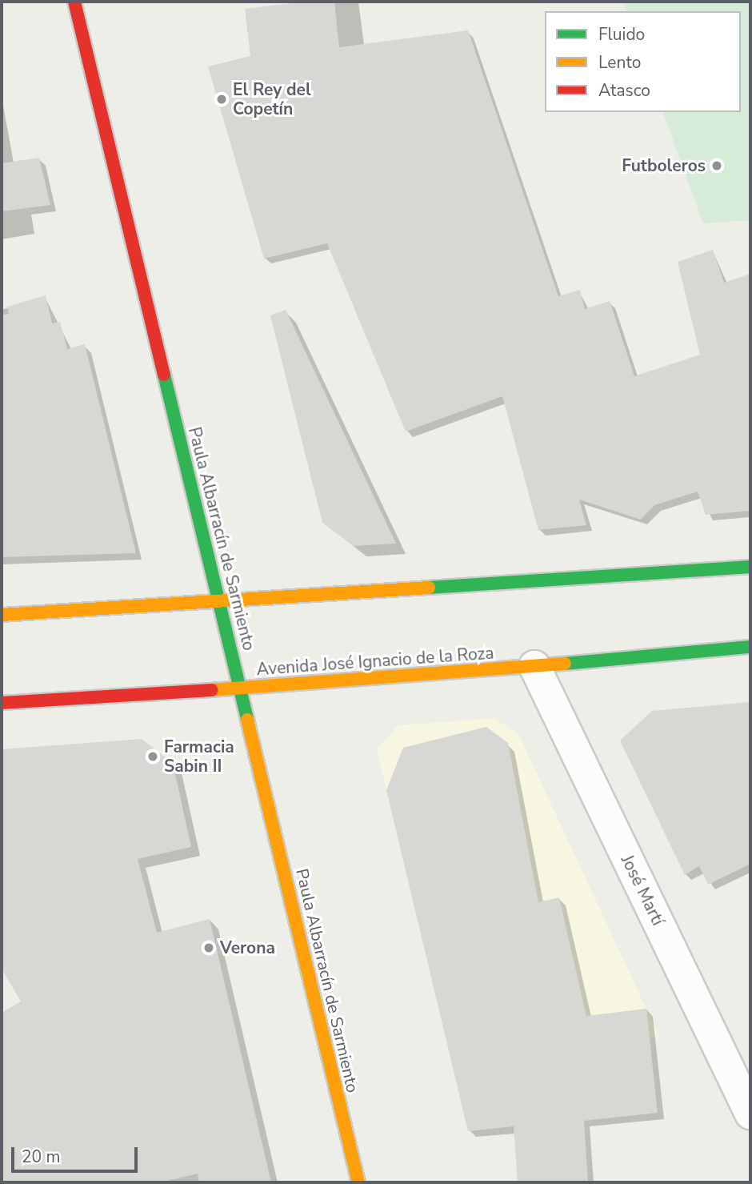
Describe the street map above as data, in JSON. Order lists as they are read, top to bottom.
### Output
{
  "streets": {
    "main road": ["Paula Albarracín de Sarmiento", "Avenida José Ignacio de la Roza"],
    "street": ["José Martí"]
  },
  "crossings": [
    ["Paula Albarracín de Sarmiento", "Avenida José Ignacio de la Roza"],
    ["Avenida José Ignacio de la Roza", "José Martí"]
  ],
  "places": [
    "El Rey del Copetín",
    "Futboleros",
    "Farmacia Sabin II",
    "Verona"
  ],
  "legend": ["Fluido", "Lento", "Atasco"],
  "scale_bar": "20 m"
}
